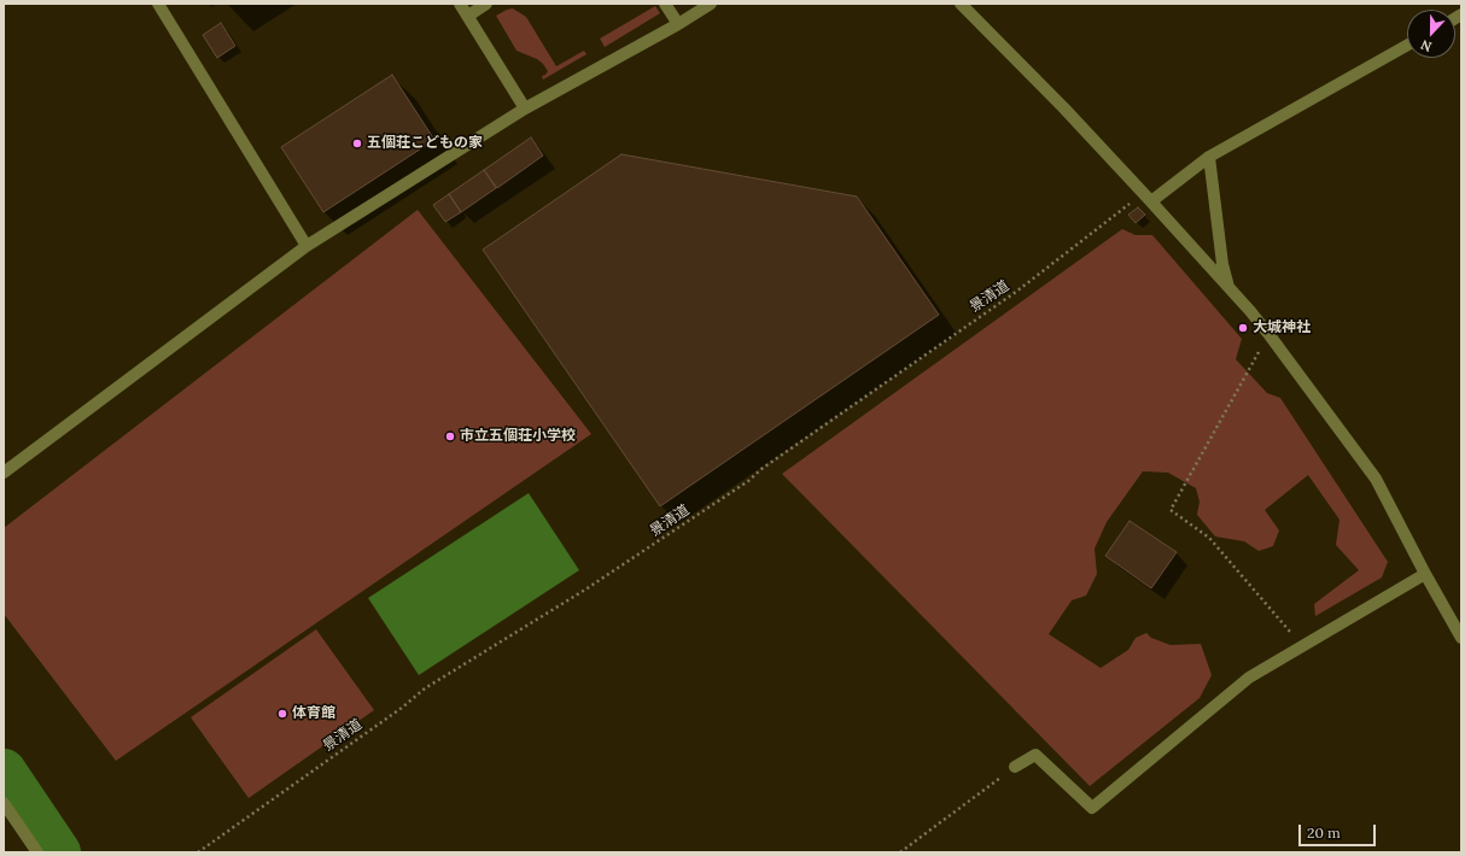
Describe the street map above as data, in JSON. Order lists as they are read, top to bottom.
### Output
{
  "streets": {
    "path": ["景清道"]
  },
  "places": [
    "五個荘こどもの家",
    "大城神社",
    "市立五個荘小学校",
    "体育館"
  ],
  "scale_bar": "20 m",
  "north": "bottom"
}
